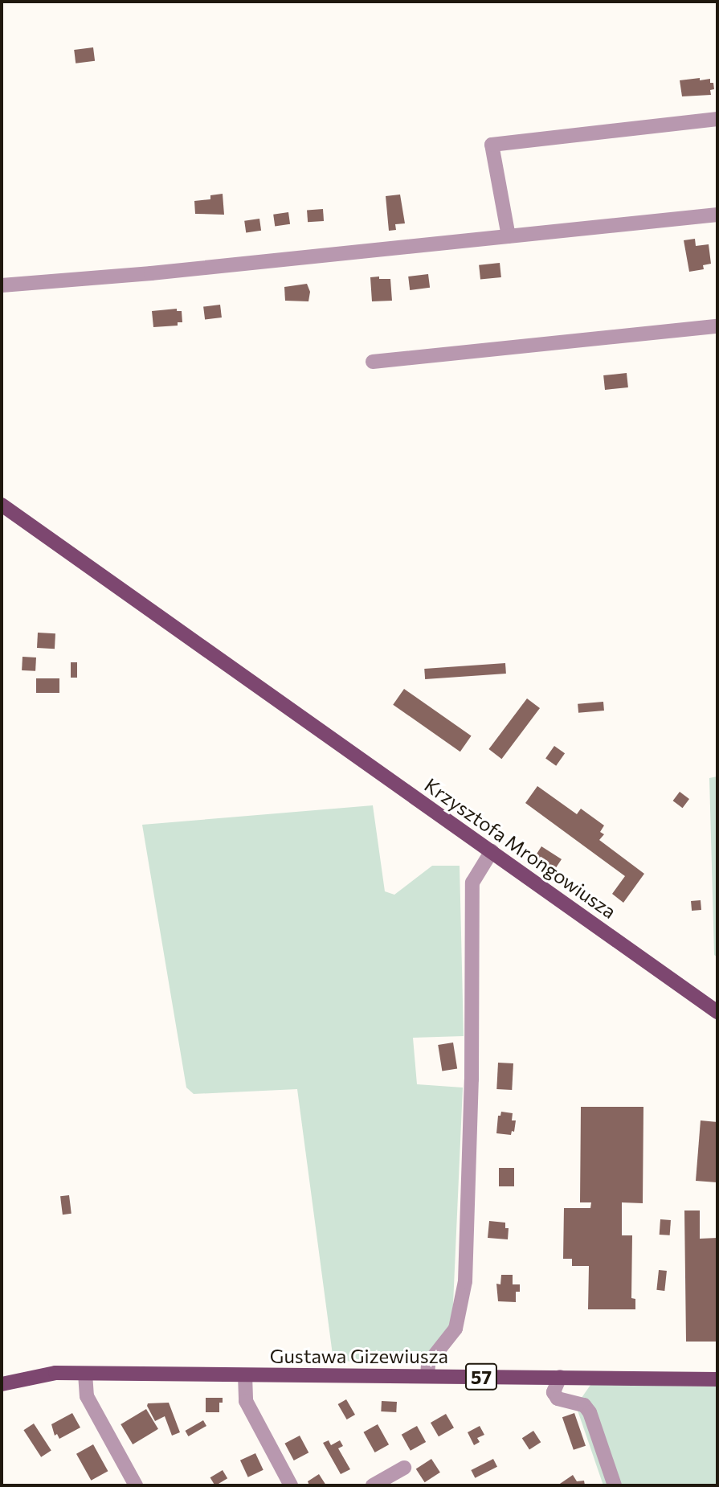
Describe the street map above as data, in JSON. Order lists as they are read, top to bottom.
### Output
{
  "streets": {
    "main road": ["Krzysztofa Mrongowiusza", "Gustawa Gizewiusza", "57"]
  }
}
